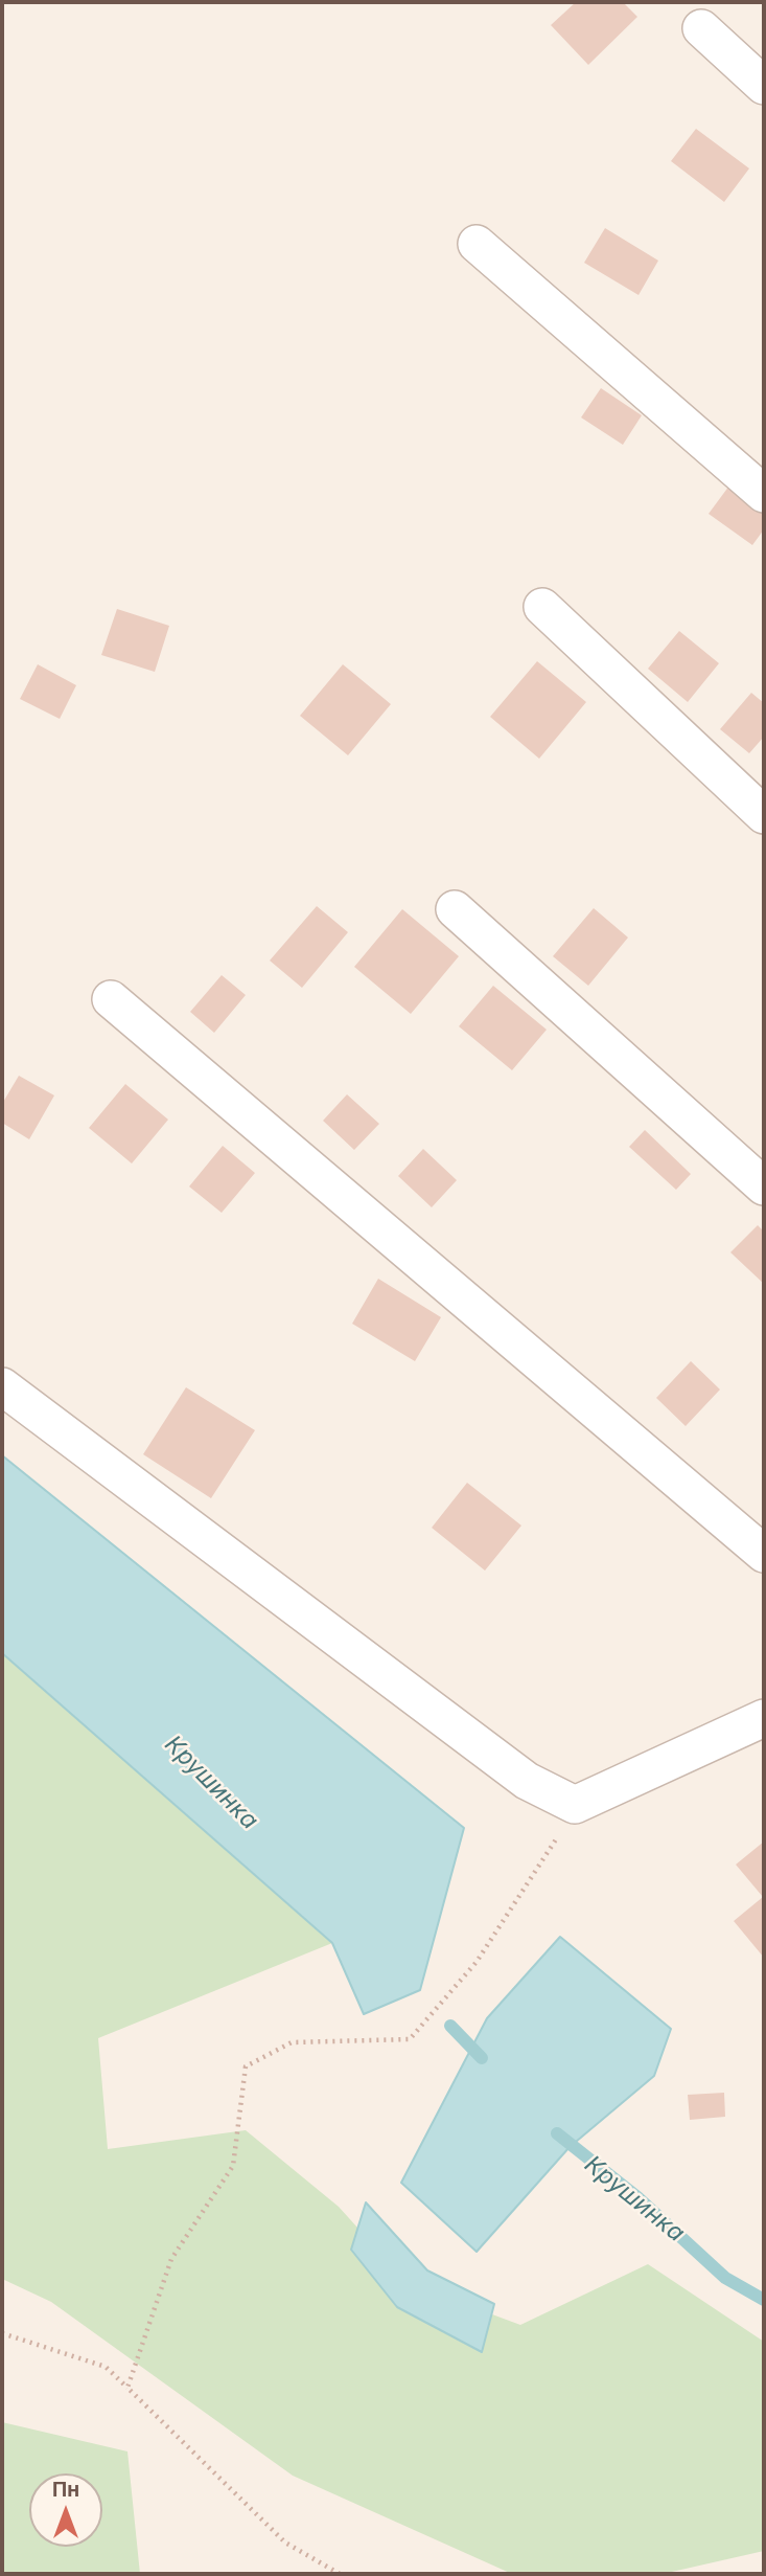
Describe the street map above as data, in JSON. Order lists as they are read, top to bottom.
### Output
{
  "water": ["Крушинка"],
  "north": "top"
}
